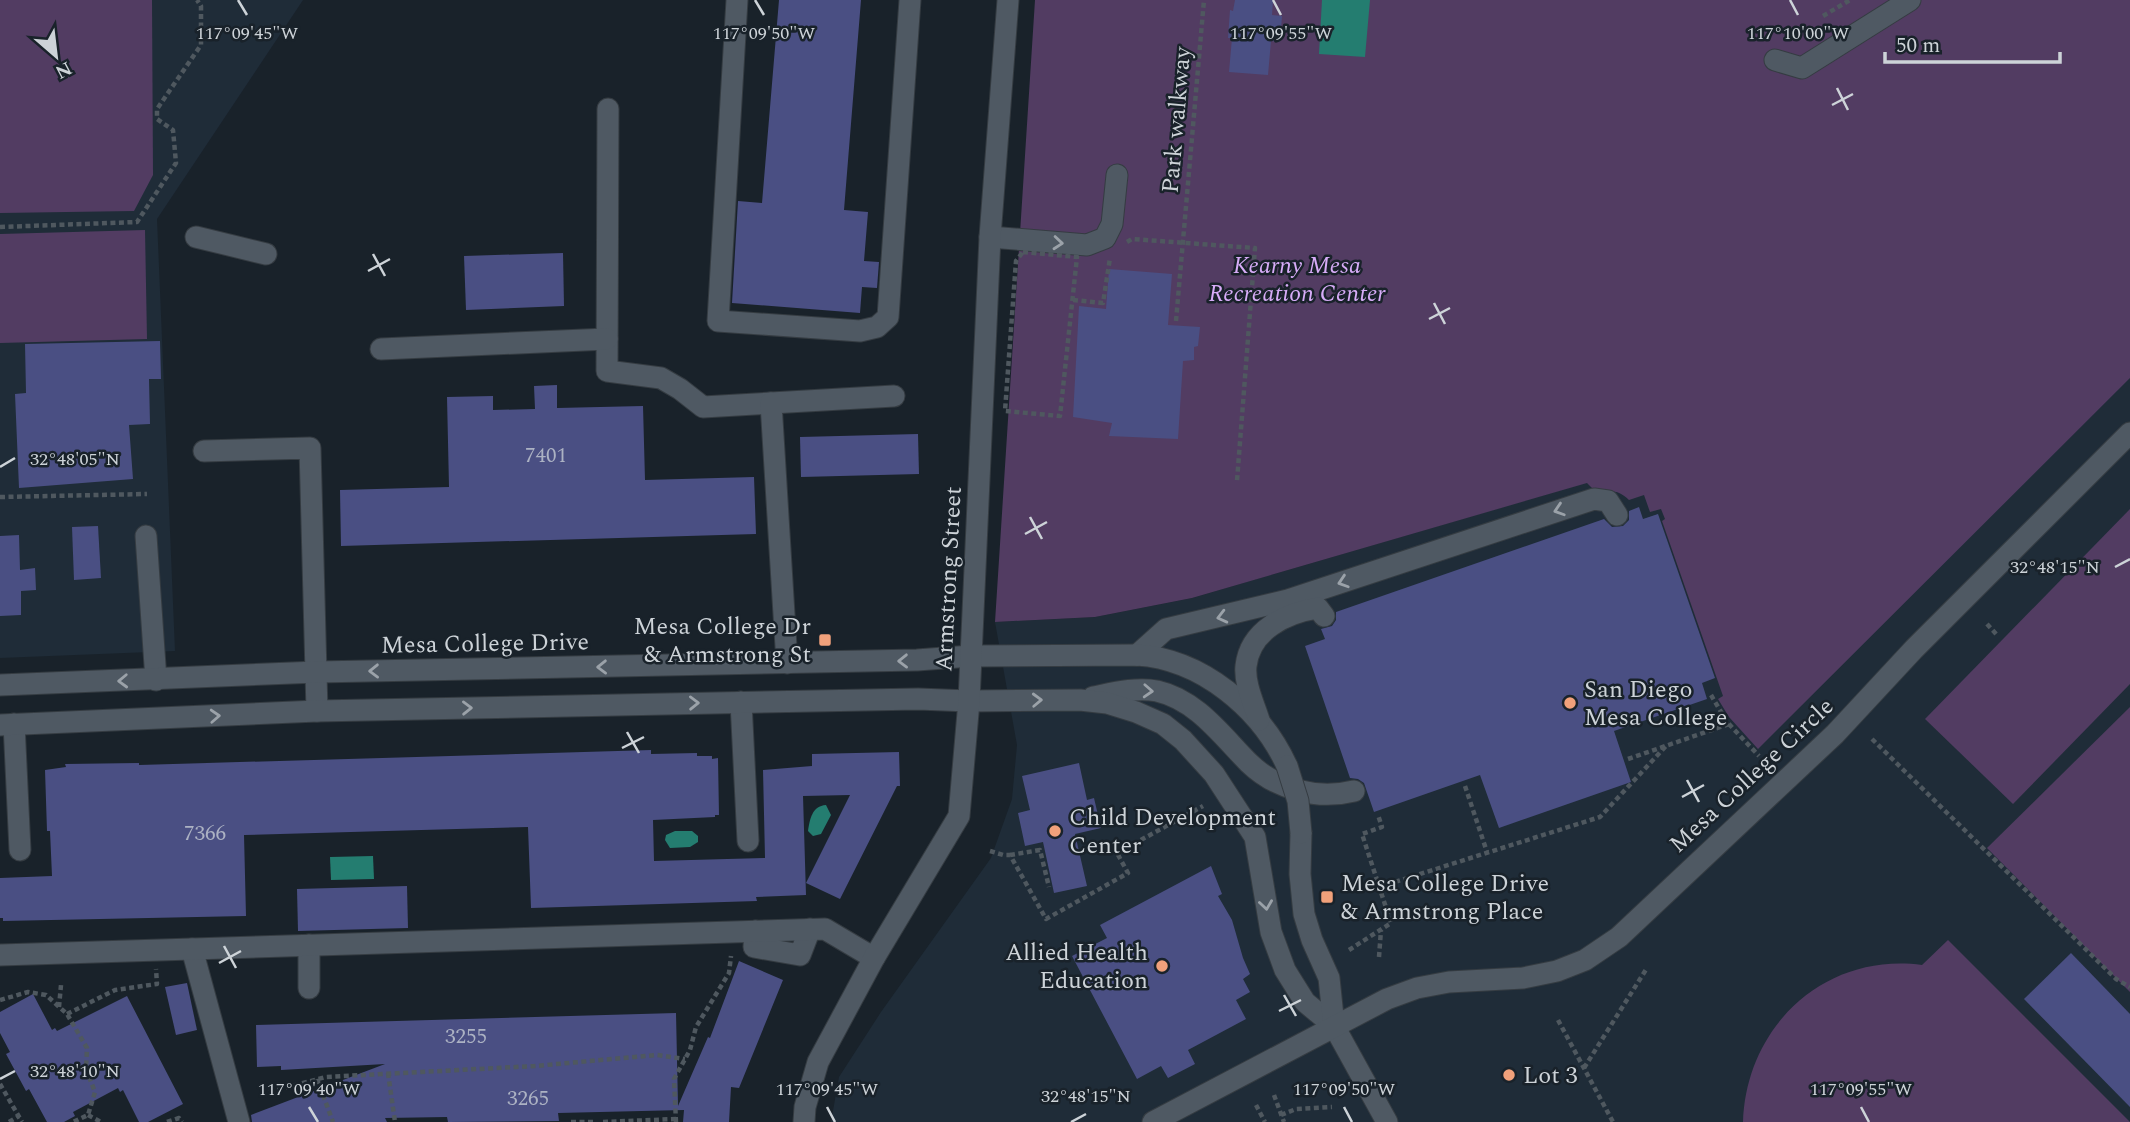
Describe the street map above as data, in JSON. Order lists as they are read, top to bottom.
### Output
{
  "streets": {
    "street": ["Armstrong Street", "Mesa College Drive", "Mesa College Circle"],
    "path": ["Park walkway"]
  },
  "crossings": [
    ["Armstrong Street", "Mesa College Drive"]
  ],
  "parks": ["Kearny Mesa Recreation Center"],
  "places": {
    "transit": ["Mesa College Dr & Armstrong St", "Mesa College Drive & Armstrong Place"],
    "other": [
      "San Diego Mesa College",
      "Child Development Center",
      "Allied Health Education",
      "Lot 3"
    ]
  },
  "house_numbers": [
    "7401",
    "7366",
    "3255",
    "3265"
  ],
  "scale_bar": "50 m",
  "north": "bottom right",
  "coordinates": [
    "117°09'45\"W",
    "117°09'50\"W",
    "117°09'55\"W",
    "117°10'00\"W",
    "32°48'05\"N",
    "32°48'15\"N",
    "32°48'10\"N",
    "117°09'40\"W"
  ]
}
